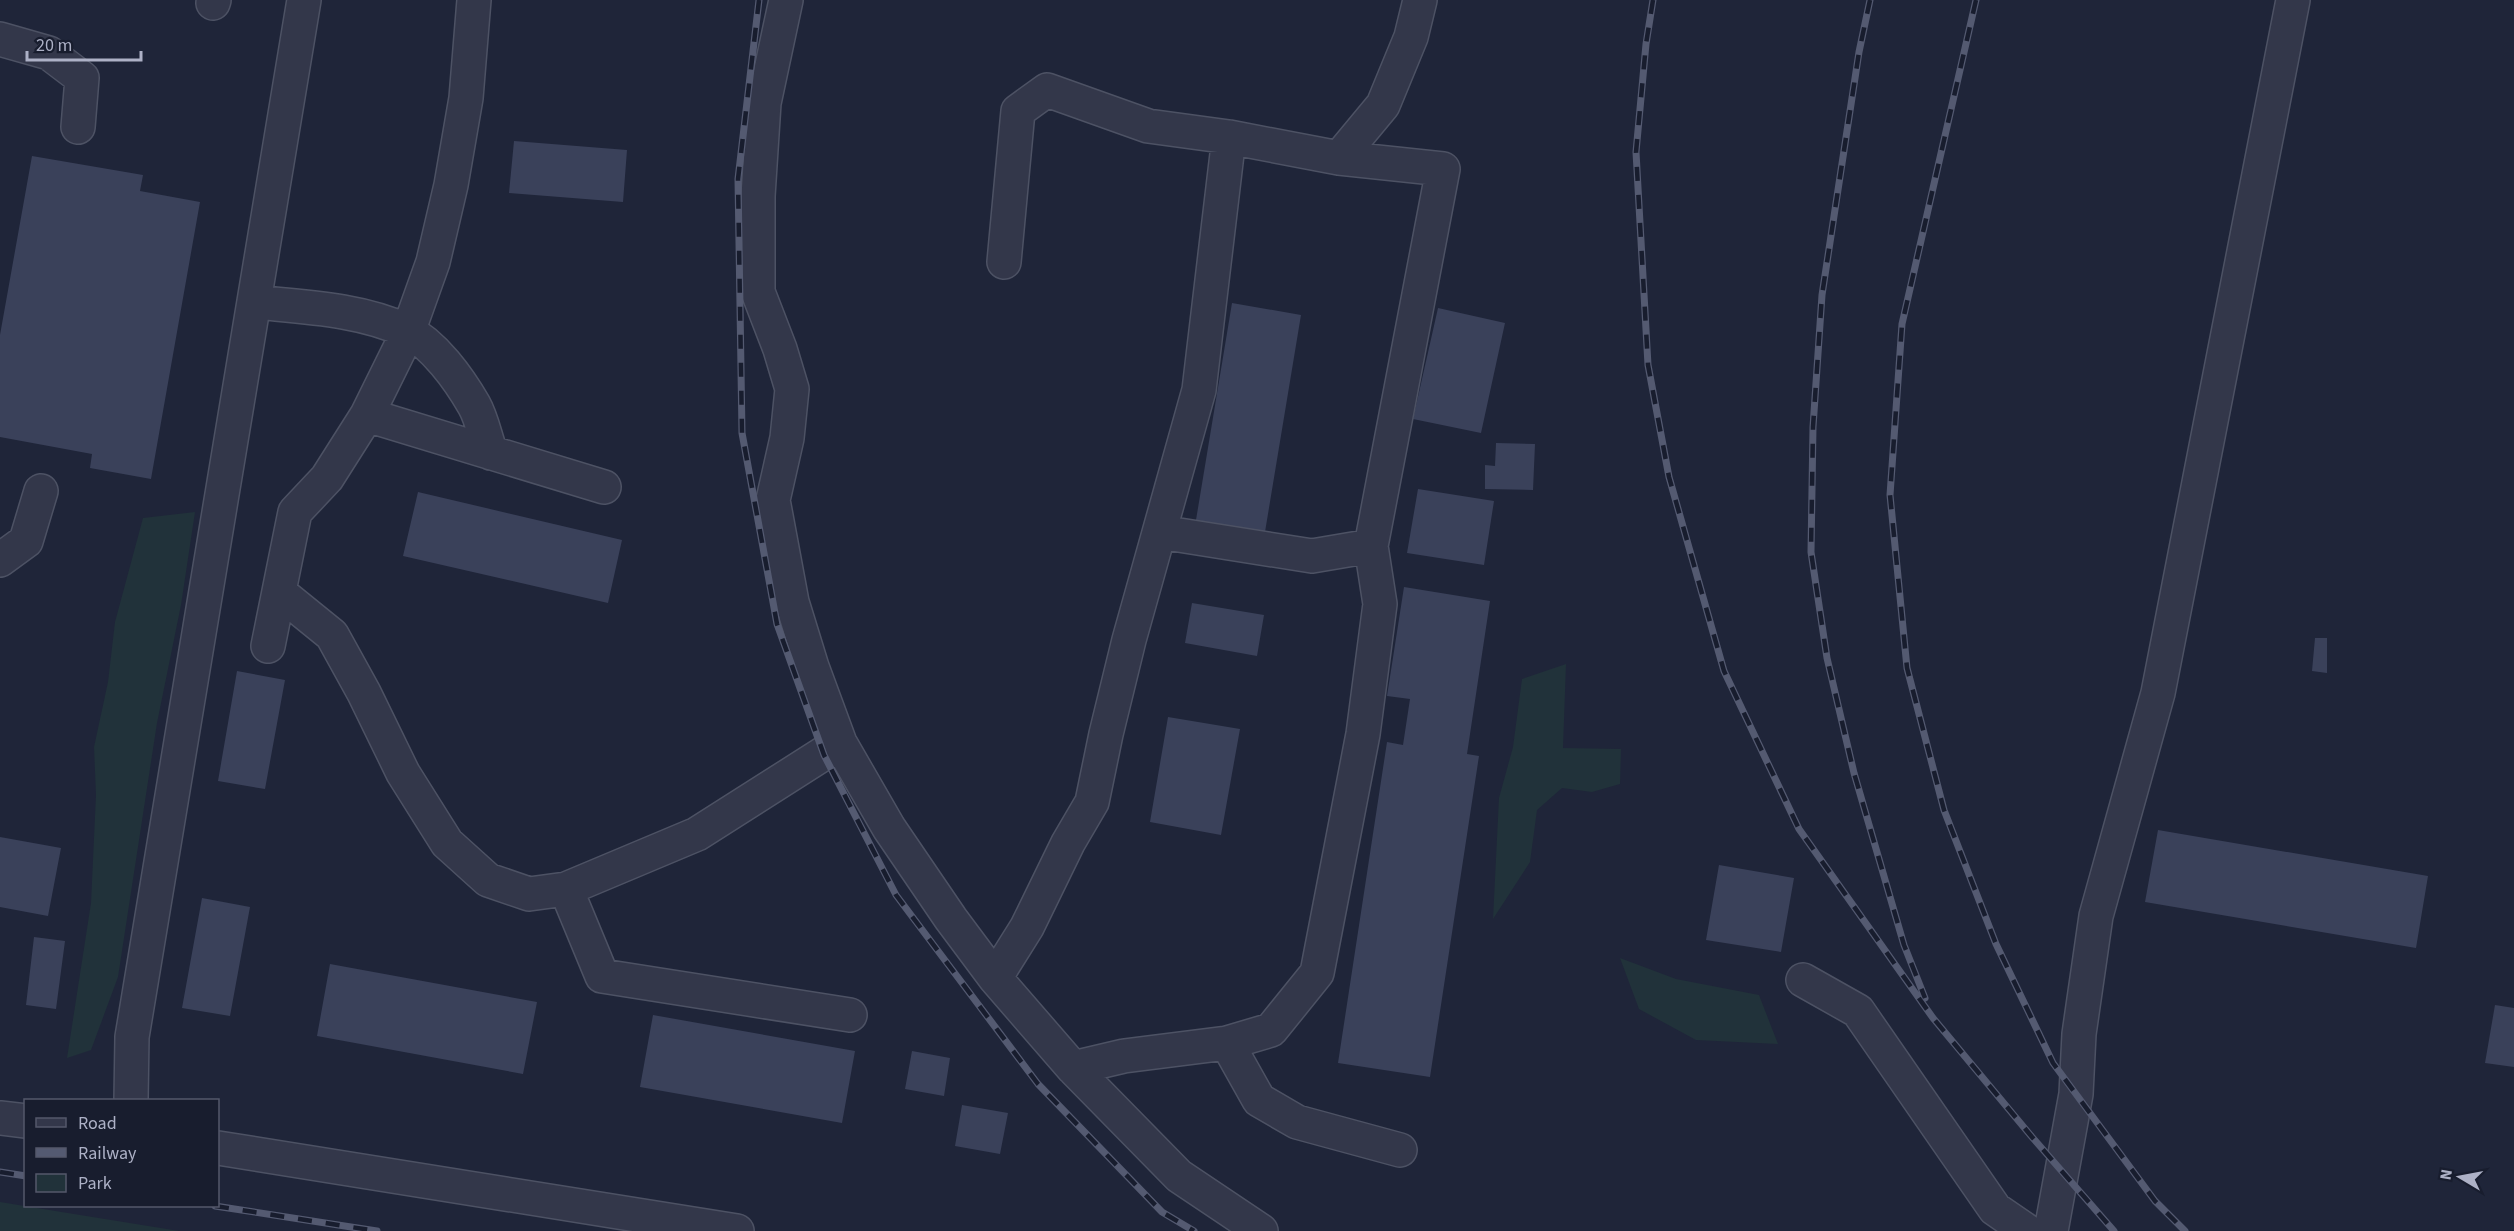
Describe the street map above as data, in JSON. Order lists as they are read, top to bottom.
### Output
{
  "legend": ["Road", "Railway", "Park"],
  "scale_bar": "20 m",
  "north": "left"
}
